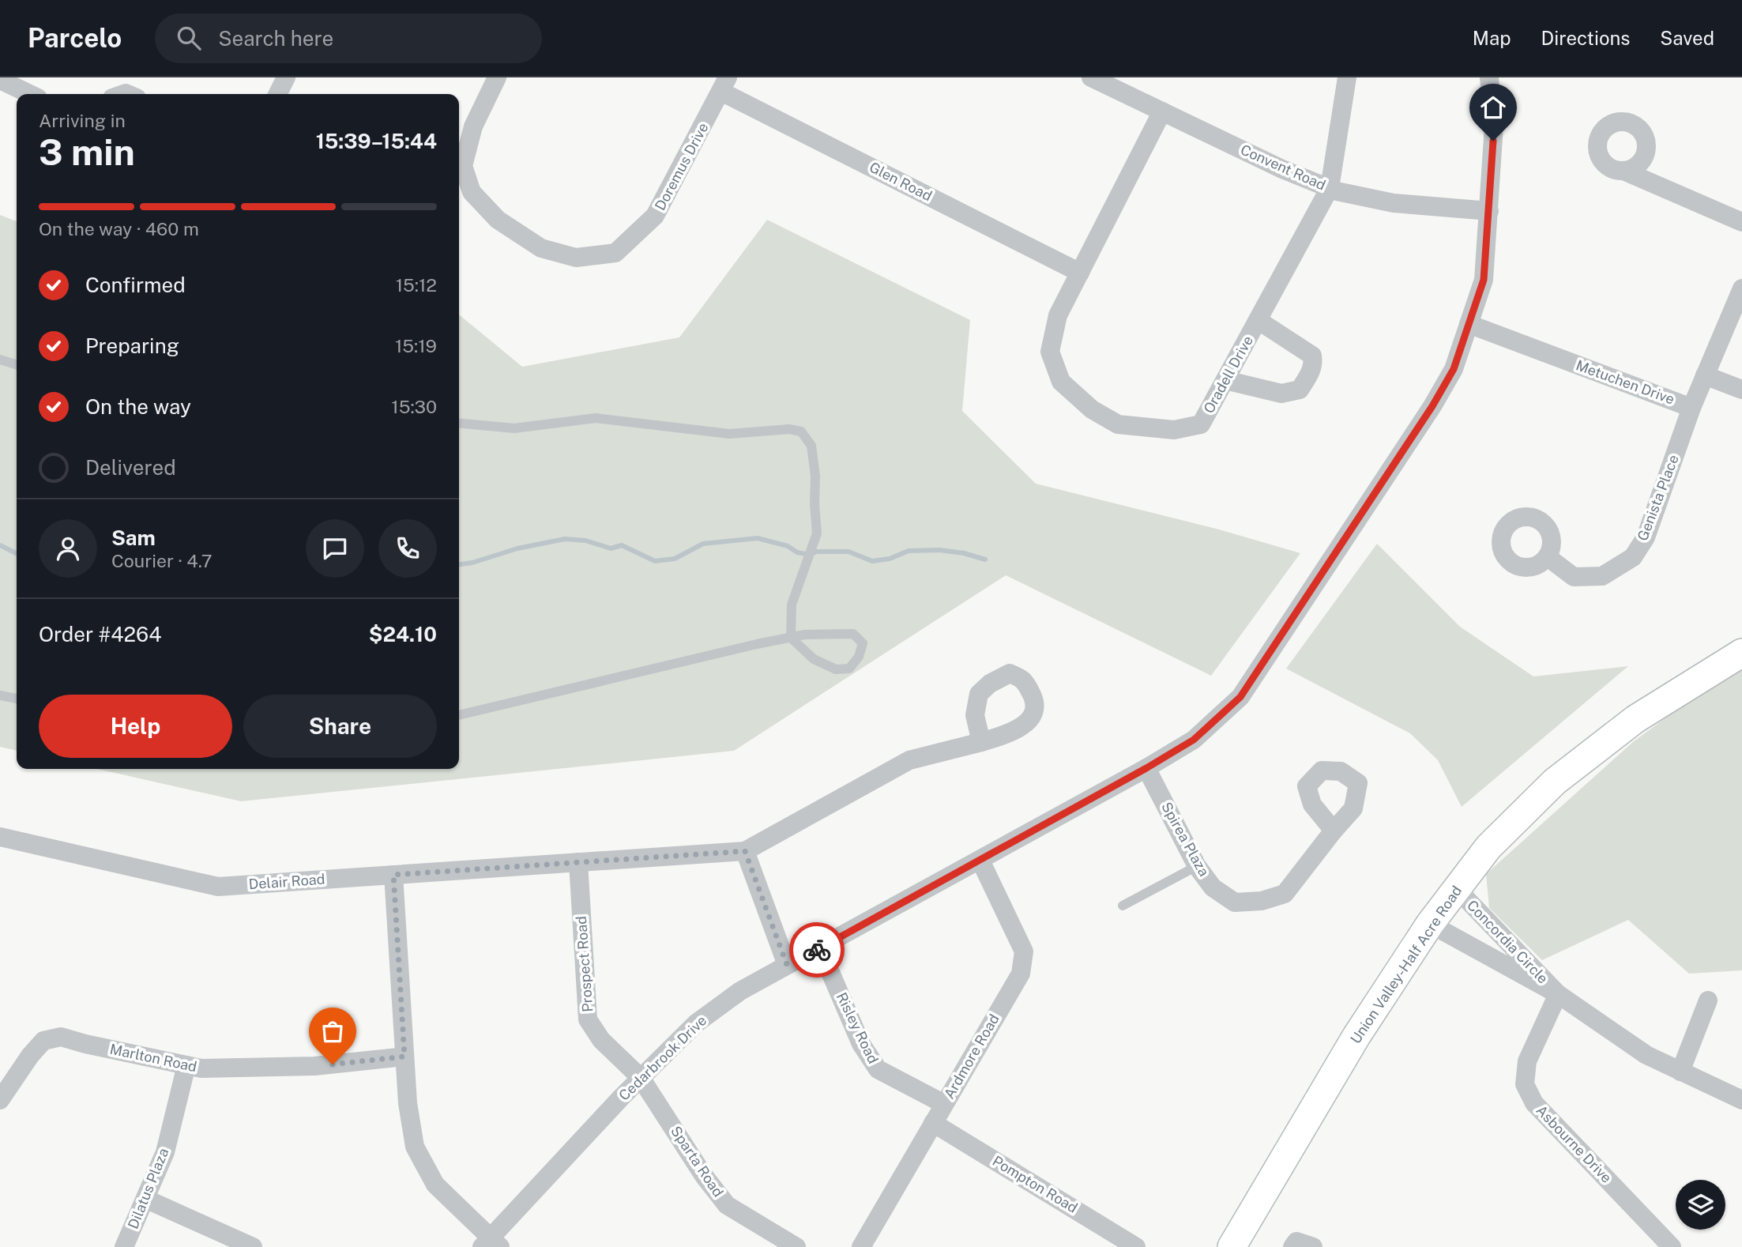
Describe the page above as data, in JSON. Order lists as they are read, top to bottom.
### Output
{
  "streets": {
    "street": [
      "Doremus Drive",
      "Convent Road",
      "Glen Road",
      "Oradell Drive",
      "Metuchen Drive",
      "Genista Place",
      "Spirea Plaza",
      "Delair Road",
      "Concordia Circle",
      "Prospect Road",
      "Union Valley-Half Acre Road",
      "Risley Road",
      "Ardmore Road",
      "Marlton Road",
      "Cedarbrook Drive",
      "Asbourne Drive",
      "Sparta Road",
      "Pompton Road",
      "Dilatus Plaza"
    ]
  },
  "crossings": [
    ["Doremus Drive", "Glen Road"],
    ["Convent Road", "Oradell Drive"],
    ["Convent Road", "Cedarbrook Drive"],
    ["Glen Road", "Oradell Drive"],
    ["Metuchen Drive", "Genista Place"],
    ["Metuchen Drive", "Cedarbrook Drive"],
    ["Spirea Plaza", "Cedarbrook Drive"],
    ["Delair Road", "Prospect Road"],
    ["Concordia Circle", "Union Valley-Half Acre Road"],
    ["Concordia Circle", "Asbourne Drive"],
    ["Prospect Road", "Cedarbrook Drive"],
    ["Prospect Road", "Sparta Road"],
    ["Risley Road", "Ardmore Road"],
    ["Risley Road", "Cedarbrook Drive"],
    ["Ardmore Road", "Cedarbrook Drive"],
    ["Ardmore Road", "Pompton Road"],
    ["Marlton Road", "Dilatus Plaza"],
    ["Cedarbrook Drive", "Sparta Road"]
  ],
  "page": {
    "header": "Parcelo",
    "search": "Search here",
    "nav": ["Map", "Directions", "Saved"],
    "heading": ["3 min", "Arriving in", "15:39–15:44"],
    "panel": [
      "Sam",
      "Courier · 4.7",
      "Order #4264",
      "$24.10"
    ],
    "bar": "On the way · 460 m",
    "list": [
      ["Confirmed", "15:12"],
      ["Preparing", "15:19"],
      ["On the way", "15:30"],
      "Delivered"
    ],
    "buttons": ["Help", "Share"]
  }
}
